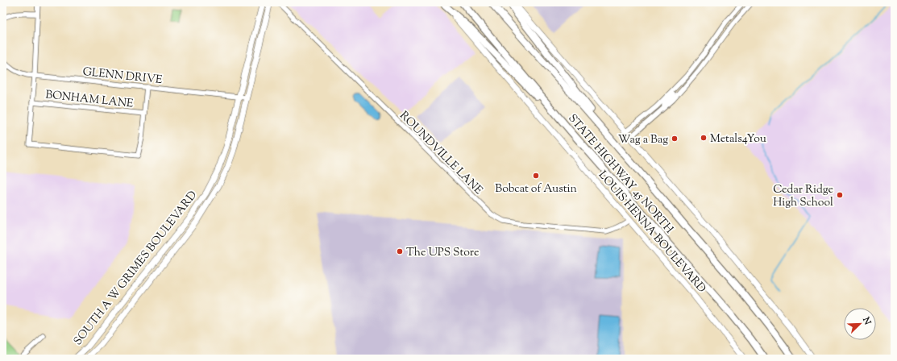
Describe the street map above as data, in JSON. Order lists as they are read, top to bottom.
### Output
{
  "streets": {
    "highway": ["STATE HIGHWAY 45 NORTH"],
    "main road": ["LOUIS HENNA BOULEVARD", "SOUTH A W GRIMES BOULEVARD"],
    "street": ["GLENN DRIVE", "BONHAM LANE", "ROUNDVILLE LANE"]
  },
  "crossings": [
    ["GLENN DRIVE", "SOUTH A W GRIMES BOULEVARD"],
    ["ROUNDVILLE LANE", "LOUIS HENNA BOULEVARD"]
  ],
  "places": [
    "Metals4You",
    "Wag a Bag",
    "Bobcat of Austin",
    "Cedar Ridge High School",
    "The UPS Store"
  ],
  "north": "top right"
}
